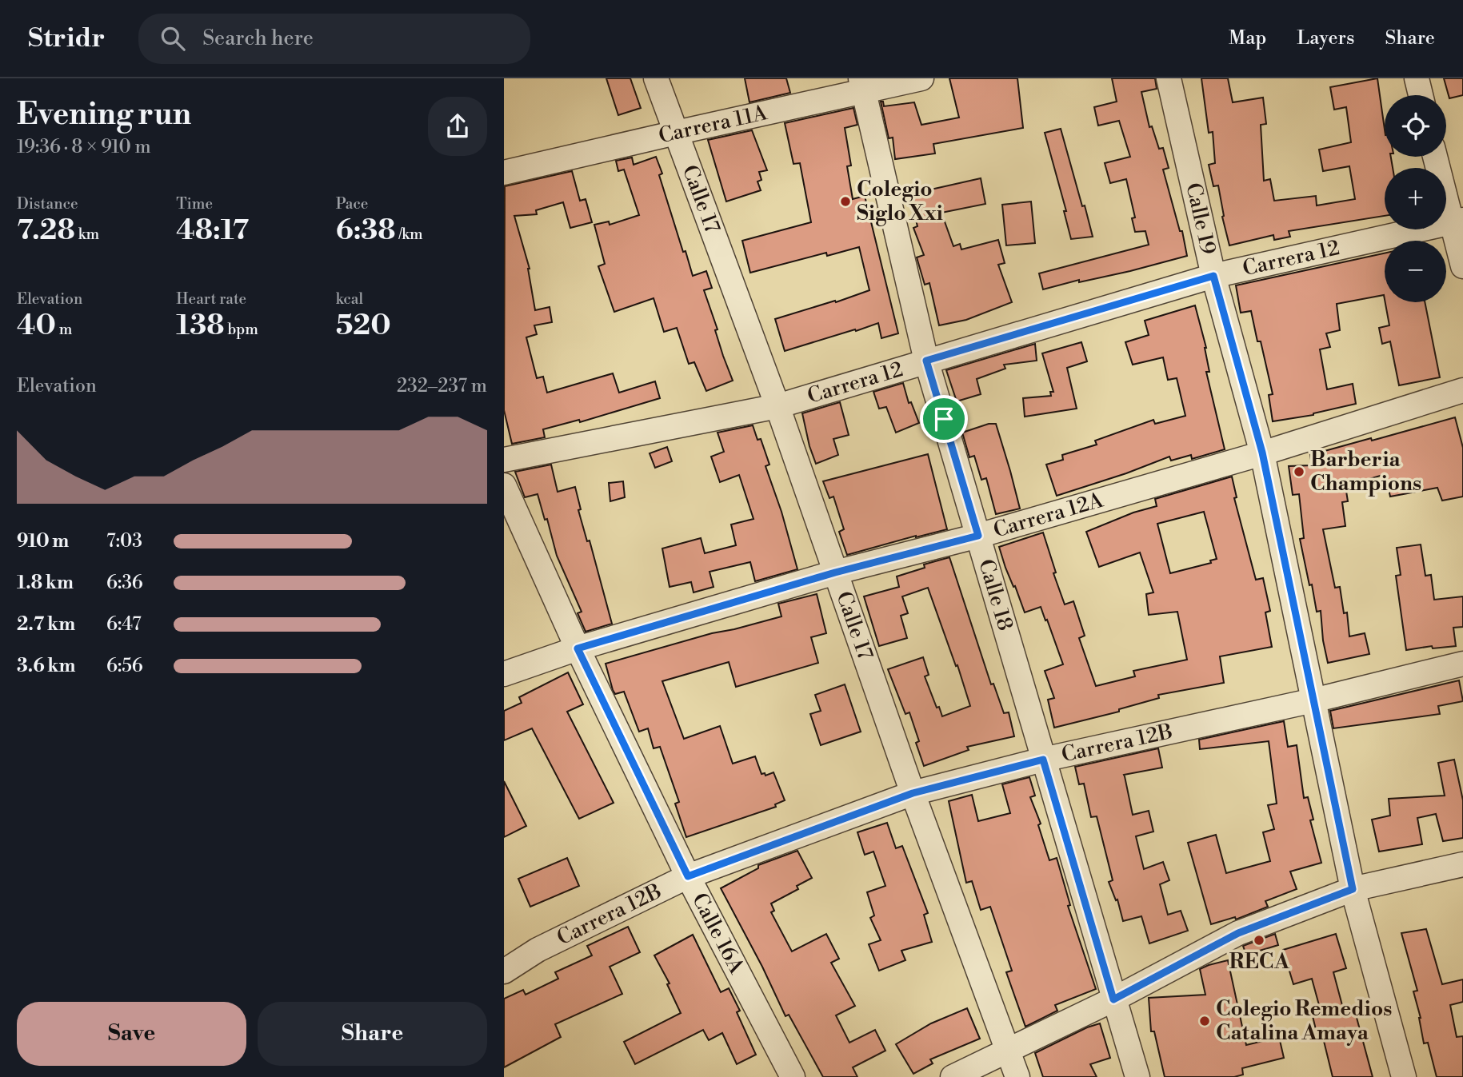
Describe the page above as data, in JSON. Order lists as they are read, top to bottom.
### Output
{
  "streets": {
    "street": [
      "Carrera 11A",
      "Calle 17",
      "Calle 19",
      "Carrera 12",
      "Carrera 12A",
      "Calle 18",
      "Carrera 12B",
      "Calle 16A"
    ]
  },
  "crossings": [
    ["Carrera 11A", "Calle 17"],
    ["Carrera 11A", "Calle 18"],
    ["Calle 17", "Carrera 12"],
    ["Calle 17", "Carrera 12A"],
    ["Calle 17", "Carrera 12B"],
    ["Calle 19", "Carrera 12"],
    ["Calle 19", "Carrera 12A"],
    ["Calle 19", "Carrera 12B"],
    ["Carrera 12", "Calle 18"],
    ["Carrera 12A", "Calle 18"],
    ["Carrera 12A", "Calle 16A"],
    ["Calle 18", "Carrera 12B"],
    ["Carrera 12B", "Calle 16A"]
  ],
  "places": [
    "Colegio Siglo Xxi",
    "Barberia Champions",
    "RECA",
    "Colegio Remedios Catalina Amaya"
  ],
  "page": {
    "header": "Stridr",
    "search": "Search here",
    "nav": ["Map", "Layers", "Share"],
    "heading": ["Evening run", "19:36 · 8 × 910 m"],
    "map_buttons": ["+", "−"],
    "stats": [
      ["Distance", "7.28 km"],
      ["Time", "48:17"],
      ["Pace", "6:38 /km"],
      ["Elevation", "40 m"],
      ["Heart rate", "138 bpm"],
      ["kcal", "520"]
    ],
    "chart": ["Elevation", "232–237 m"],
    "list": [
      {
        "name": "910 m",
        "note": "7:03"
      },
      {
        "name": "1.8 km",
        "note": "6:36"
      },
      {
        "name": "2.7 km",
        "note": "6:47"
      },
      {
        "name": "3.6 km",
        "note": "6:56"
      }
    ],
    "buttons": ["Save", "Share"]
  }
}
